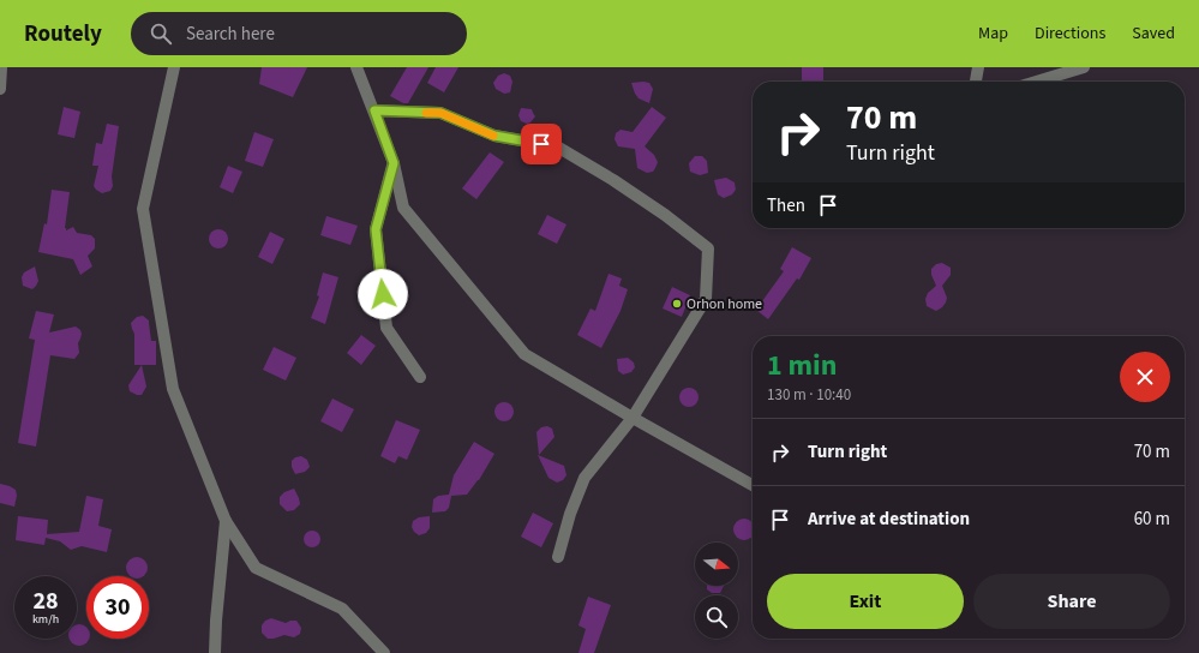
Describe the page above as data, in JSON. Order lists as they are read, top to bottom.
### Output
{
  "places": ["Orhon home"],
  "north": "right",
  "page": {
    "header": "Routely",
    "search": "Search here",
    "nav": ["Map", "Directions", "Saved"],
    "turn": ["70 m", "Turn right"],
    "then": "Then",
    "heading": ["1 min", "130 m · 10:40"],
    "list": [
      {
        "name": "Turn right",
        "value": "70 m"
      },
      {
        "name": "Arrive at destination",
        "value": "60 m"
      }
    ],
    "buttons": ["Exit", "Share"],
    "speed": "28 km/h",
    "limit": "30"
  }
}
